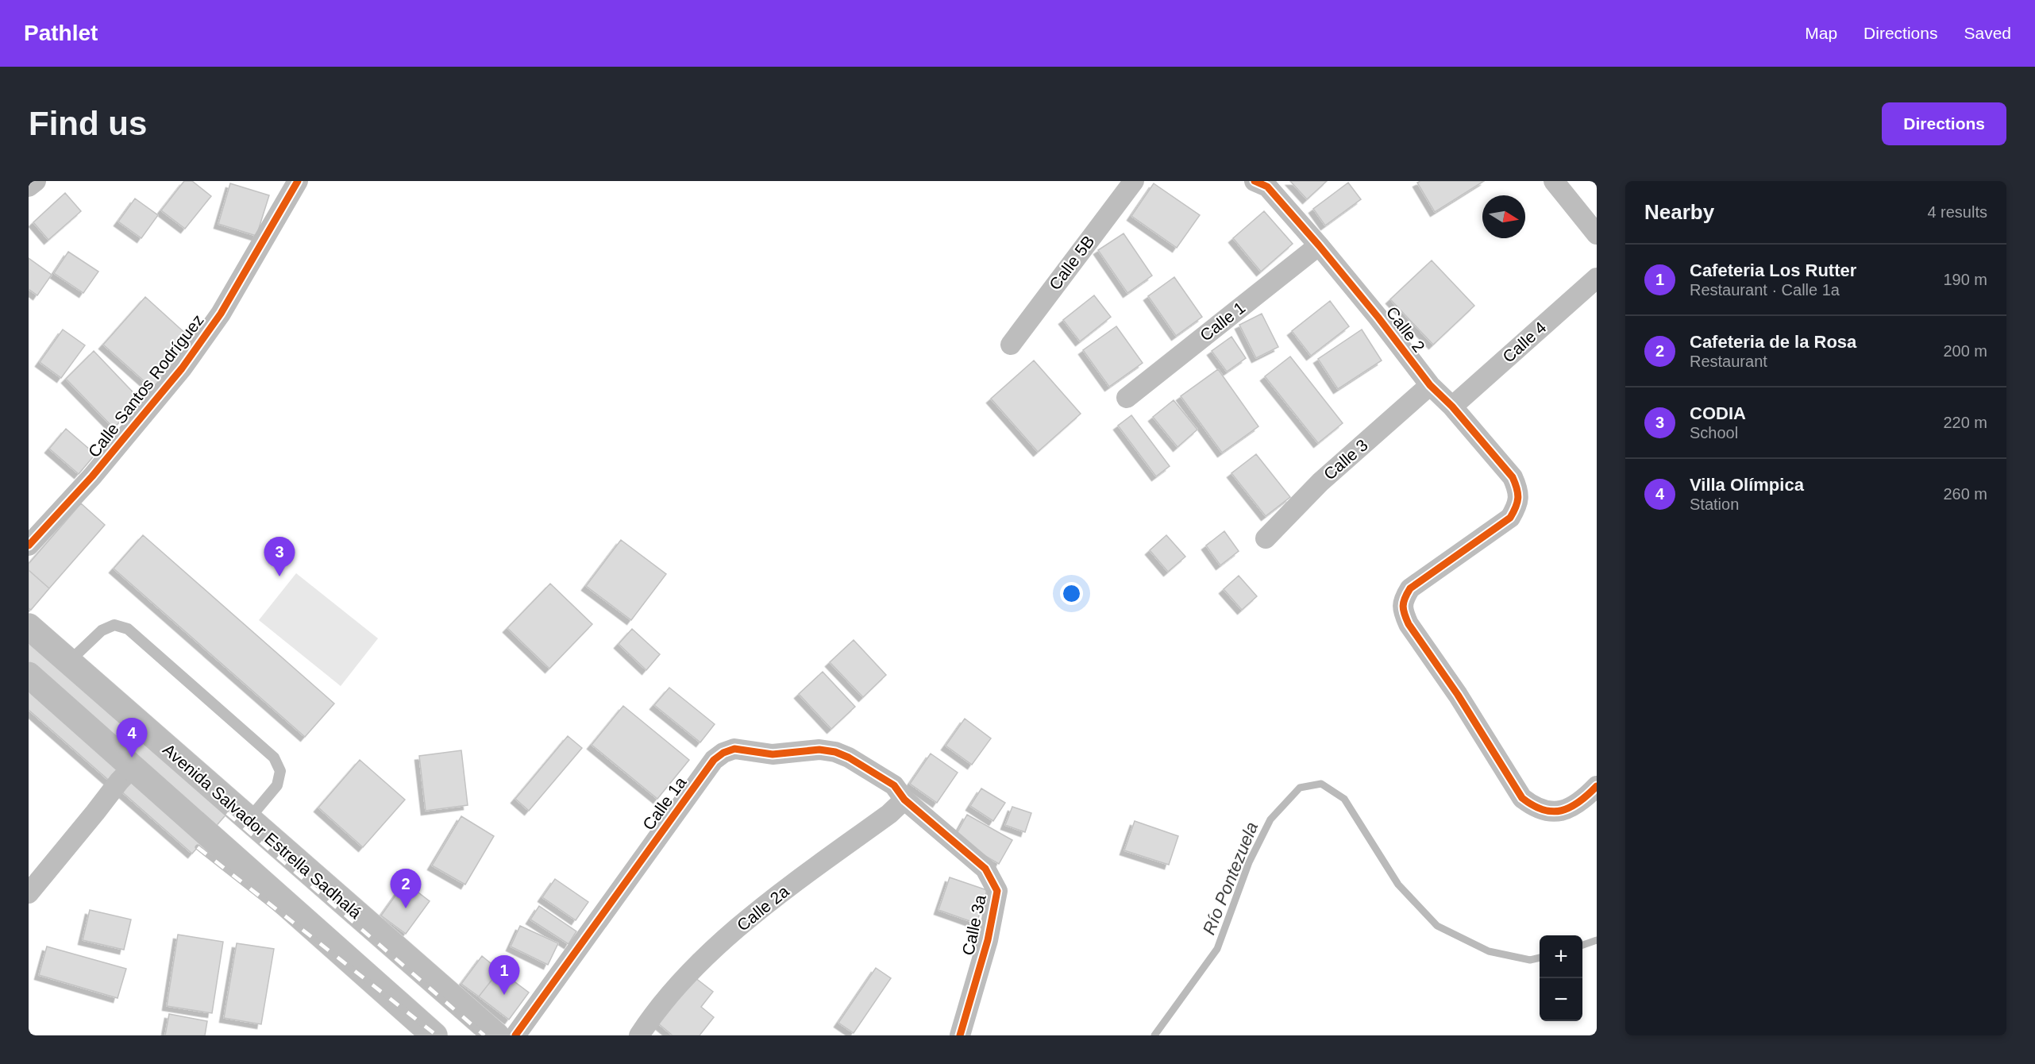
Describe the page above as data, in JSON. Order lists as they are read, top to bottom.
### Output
{
  "streets": {
    "main road": ["Avenida Salvador Estrella Sadhalá"],
    "street": [
      "Calle 5B",
      "Calle 1",
      "Calle 2",
      "Calle 4",
      "Calle Santos Rodríguez",
      "Calle 3",
      "Calle 1a",
      "Calle 2a",
      "Calle 3a"
    ]
  },
  "crossings": [
    ["Calle 1", "Calle 2"],
    ["Calle 2", "Calle 4"],
    ["Calle 2", "Calle 3"],
    ["Calle 1a", "Calle 2a"],
    ["Calle 1a", "Calle 3a"],
    ["Calle 2a", "Calle 3a"]
  ],
  "water": ["Río Pontezuela"],
  "north": "right",
  "page": {
    "header": "Pathlet",
    "nav": ["Map", "Directions", "Saved"],
    "buttons": "Directions",
    "title": "Find us",
    "heading": ["Nearby", "4 results"],
    "list": [
      {
        "mark": "1",
        "name": "Cafeteria Los Rutter",
        "note": "Restaurant · Calle 1a",
        "value": "190 m"
      },
      {
        "mark": "2",
        "name": "Cafeteria de la Rosa",
        "note": "Restaurant",
        "value": "200 m"
      },
      {
        "mark": "3",
        "name": "CODIA",
        "note": "School",
        "value": "220 m"
      },
      {
        "mark": "4",
        "name": "Villa Olímpica",
        "note": "Station",
        "value": "260 m"
      }
    ],
    "pins": [
      "3",
      "4",
      "2",
      "1"
    ],
    "map_buttons": ["+", "−"]
  }
}
